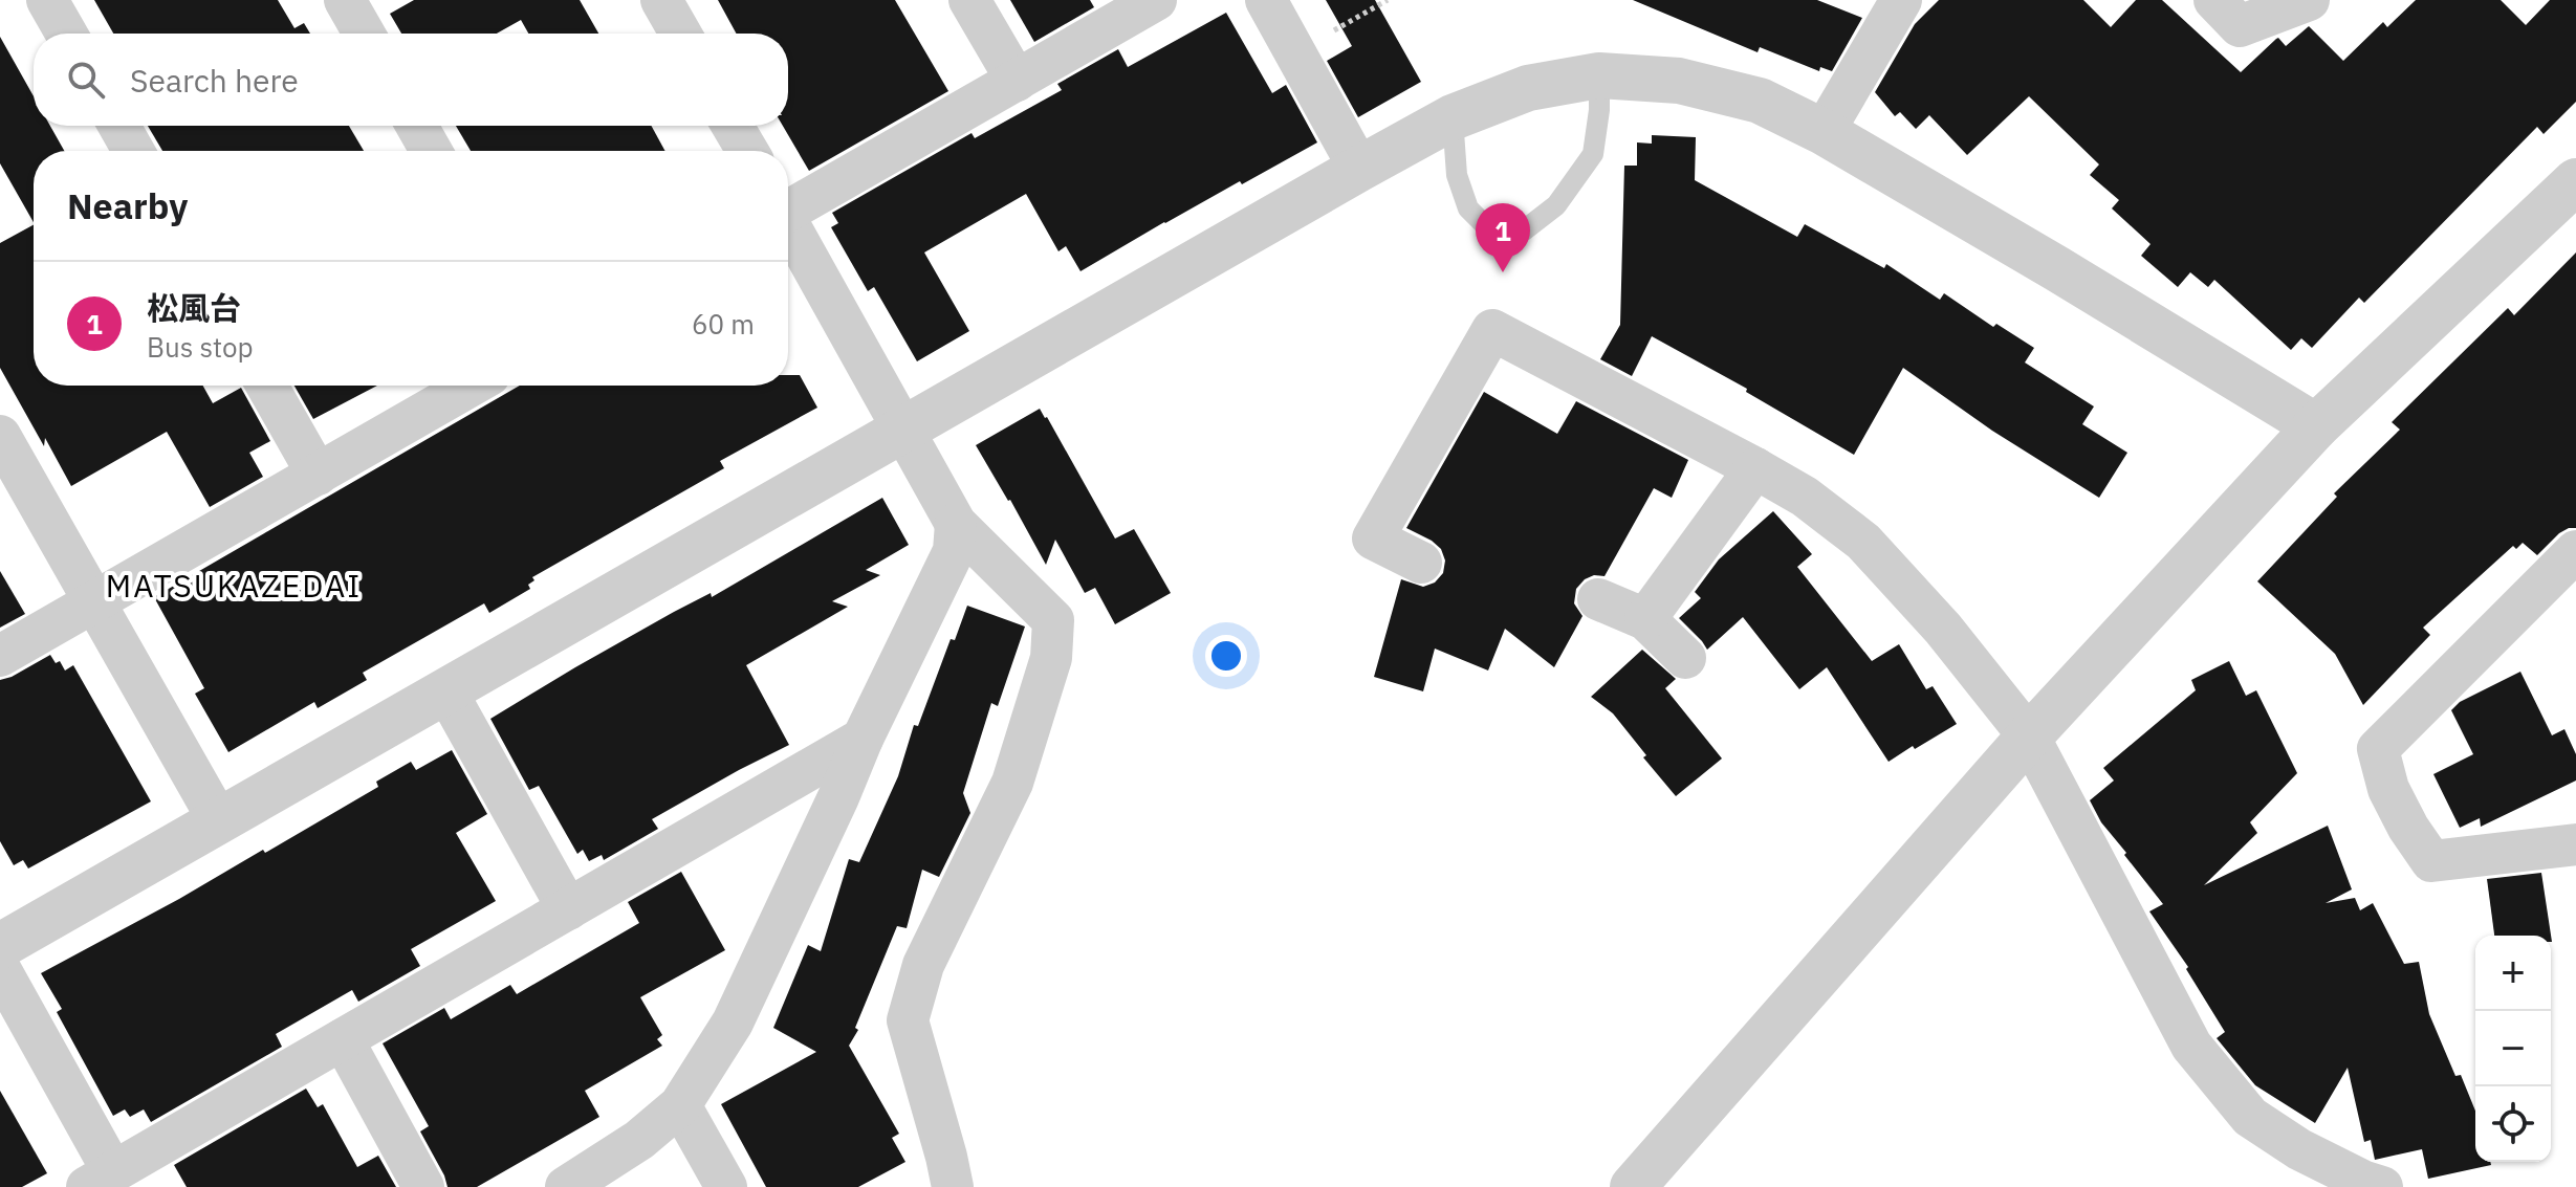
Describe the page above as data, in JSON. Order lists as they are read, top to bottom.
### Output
{
  "districts": ["MATSUKAZEDAI"],
  "page": {
    "search": "Search here",
    "heading": "Nearby",
    "pins": "1",
    "list": [
      {
        "mark": "1",
        "name": "松風台",
        "note": "Bus stop",
        "value": "60 m"
      }
    ],
    "map_buttons": ["+", "−"]
  }
}
